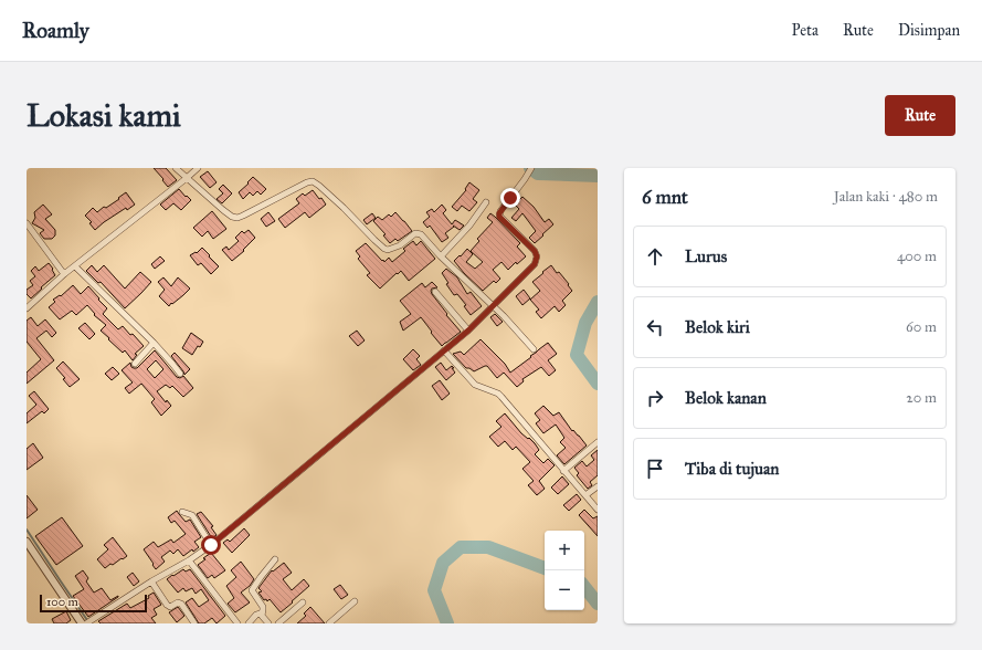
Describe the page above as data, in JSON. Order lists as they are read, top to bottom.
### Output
{
  "scale_bar": "100 m",
  "page": {
    "header": "Roamly",
    "nav": ["Peta", "Rute", "Disimpan"],
    "buttons": "Rute",
    "title": "Lokasi kami",
    "heading": ["6 mnt", "Jalan kaki · 480 m"],
    "list": [
      ["Lurus", "400 m"],
      ["Belok kiri", "60 m"],
      ["Belok kanan", "20 m"],
      "Tiba di tujuan"
    ],
    "map_buttons": ["+", "−"],
    "scale": "100 m"
  }
}
